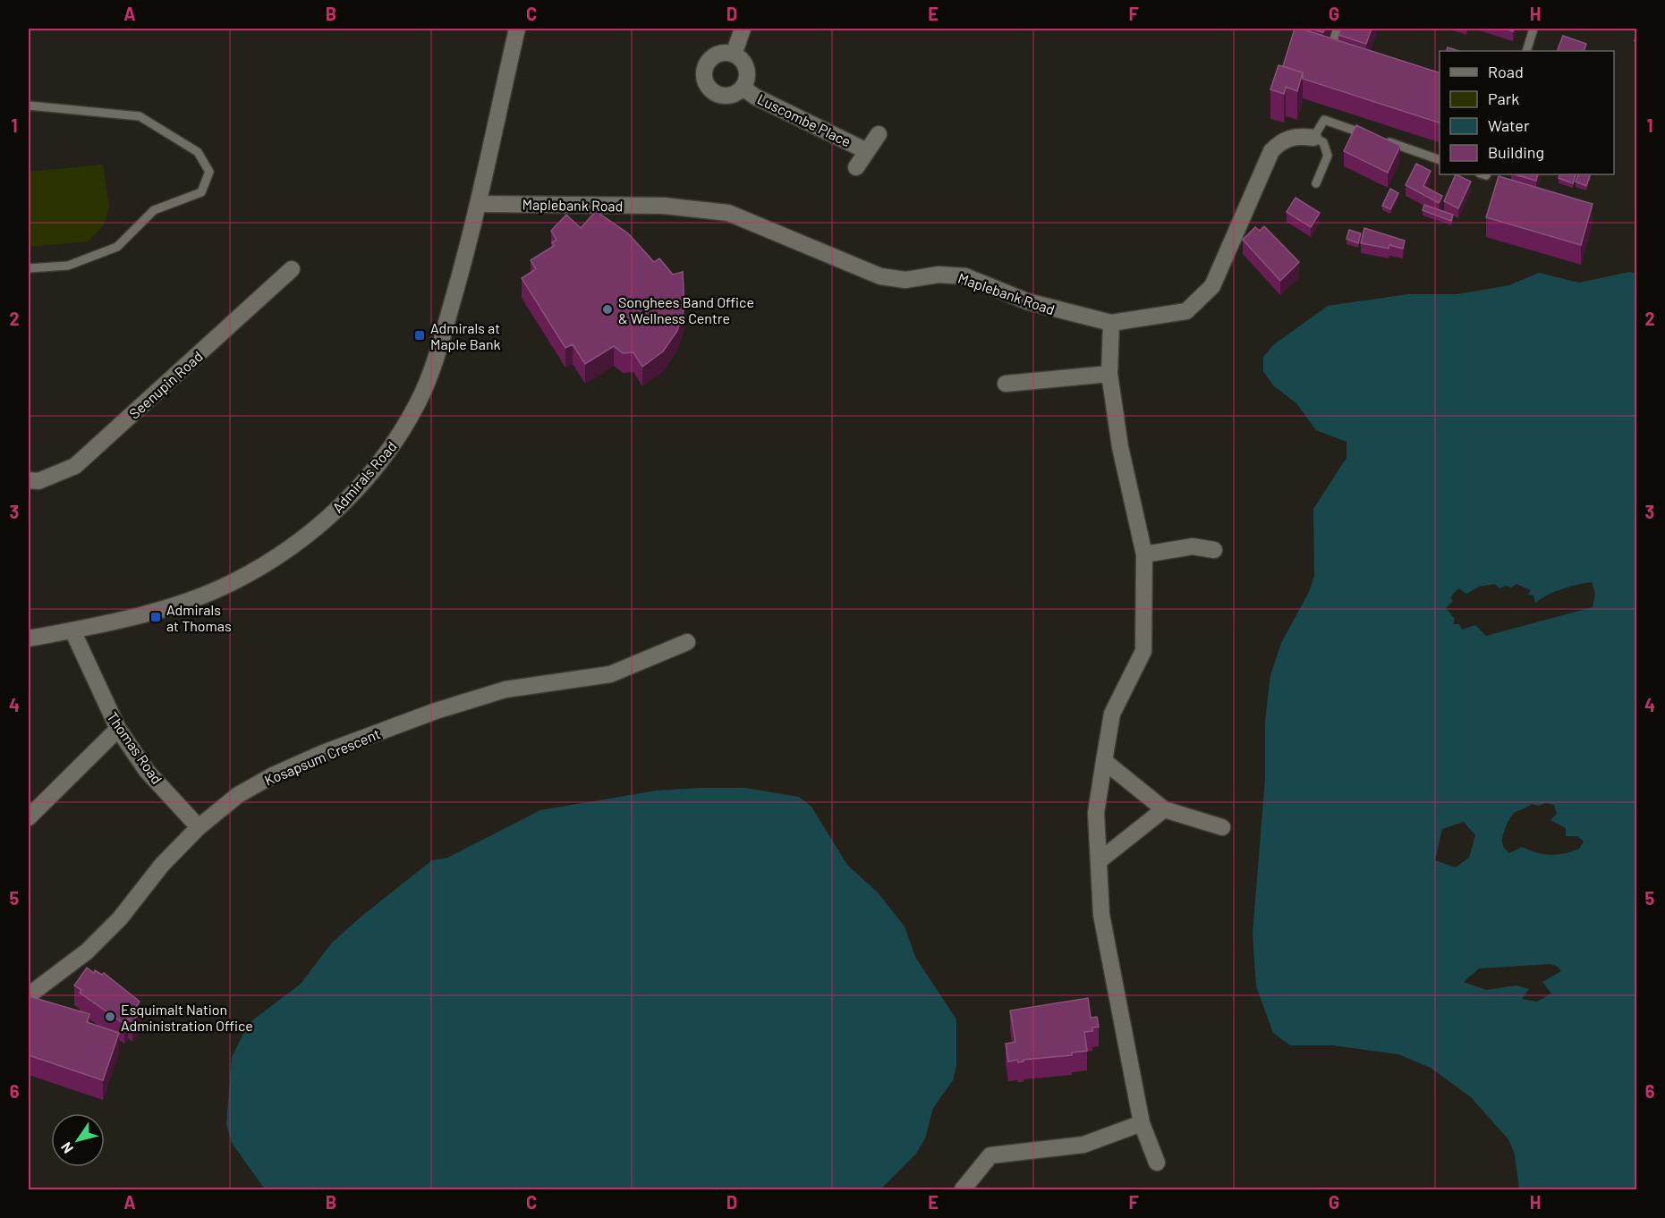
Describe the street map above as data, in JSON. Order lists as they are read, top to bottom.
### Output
{
  "streets": {
    "street": [
      "Luscombe Place",
      "Maplebank Road",
      "Seenupin Road",
      "Admirals Road",
      "Thomas Road",
      "Kosapsum Crescent"
    ]
  },
  "crossings": [
    ["Maplebank Road", "Admirals Road"],
    ["Admirals Road", "Thomas Road"],
    ["Thomas Road", "Kosapsum Crescent"]
  ],
  "places": {
    "other": ["Songhees Band Office & Wellness Centre", "Esquimalt Nation Administration Office"],
    "transit": ["Admirals at Maple Bank", "Admirals at Thomas"]
  },
  "legend": [
    "Road",
    "Park",
    "Water",
    "Building"
  ],
  "north": "bottom left",
  "grid": {
    "columns": [
      "A",
      "B",
      "C",
      "D",
      "E",
      "F",
      "G",
      "H"
    ],
    "rows": [
      "1",
      "2",
      "3",
      "4",
      "5",
      "6"
    ]
  }
}
